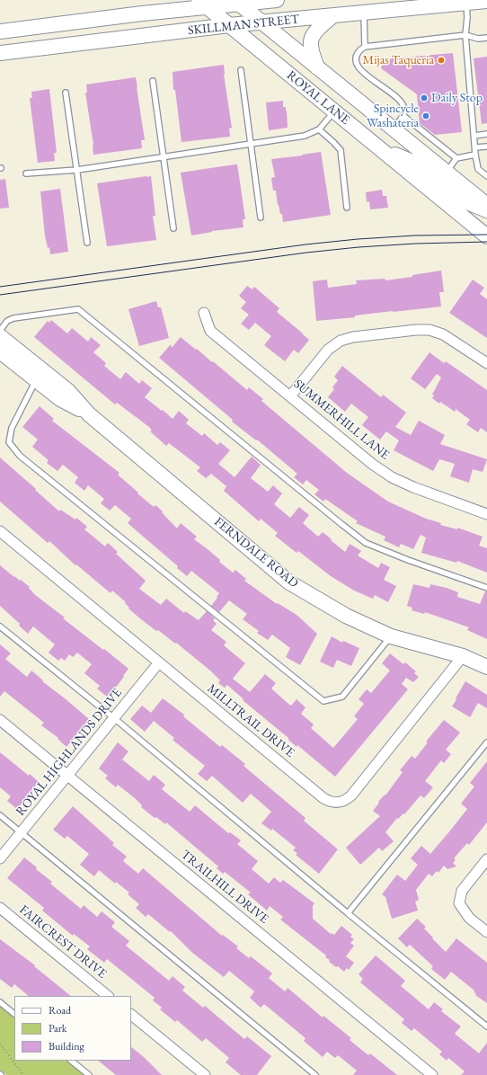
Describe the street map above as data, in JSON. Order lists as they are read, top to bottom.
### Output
{
  "streets": {
    "main road": ["SKILLMAN STREET", "ROYAL LANE", "FERNDALE ROAD"],
    "street": [
      "SUMMERHILL LANE",
      "MILLTRAIL DRIVE",
      "ROYAL HIGHLANDS DRIVE",
      "TRAILHILL DRIVE",
      "FAIRCREST DRIVE"
    ]
  },
  "crossings": [
    ["SKILLMAN STREET", "ROYAL LANE"],
    ["FERNDALE ROAD", "MILLTRAIL DRIVE"],
    ["MILLTRAIL DRIVE", "ROYAL HIGHLANDS DRIVE"],
    ["ROYAL HIGHLANDS DRIVE", "TRAILHILL DRIVE"]
  ],
  "places": ["Mijas Taqueria", "Daily Stop", "Spincycle Washateria"],
  "legend": ["Road", "Park", "Building"]
}
